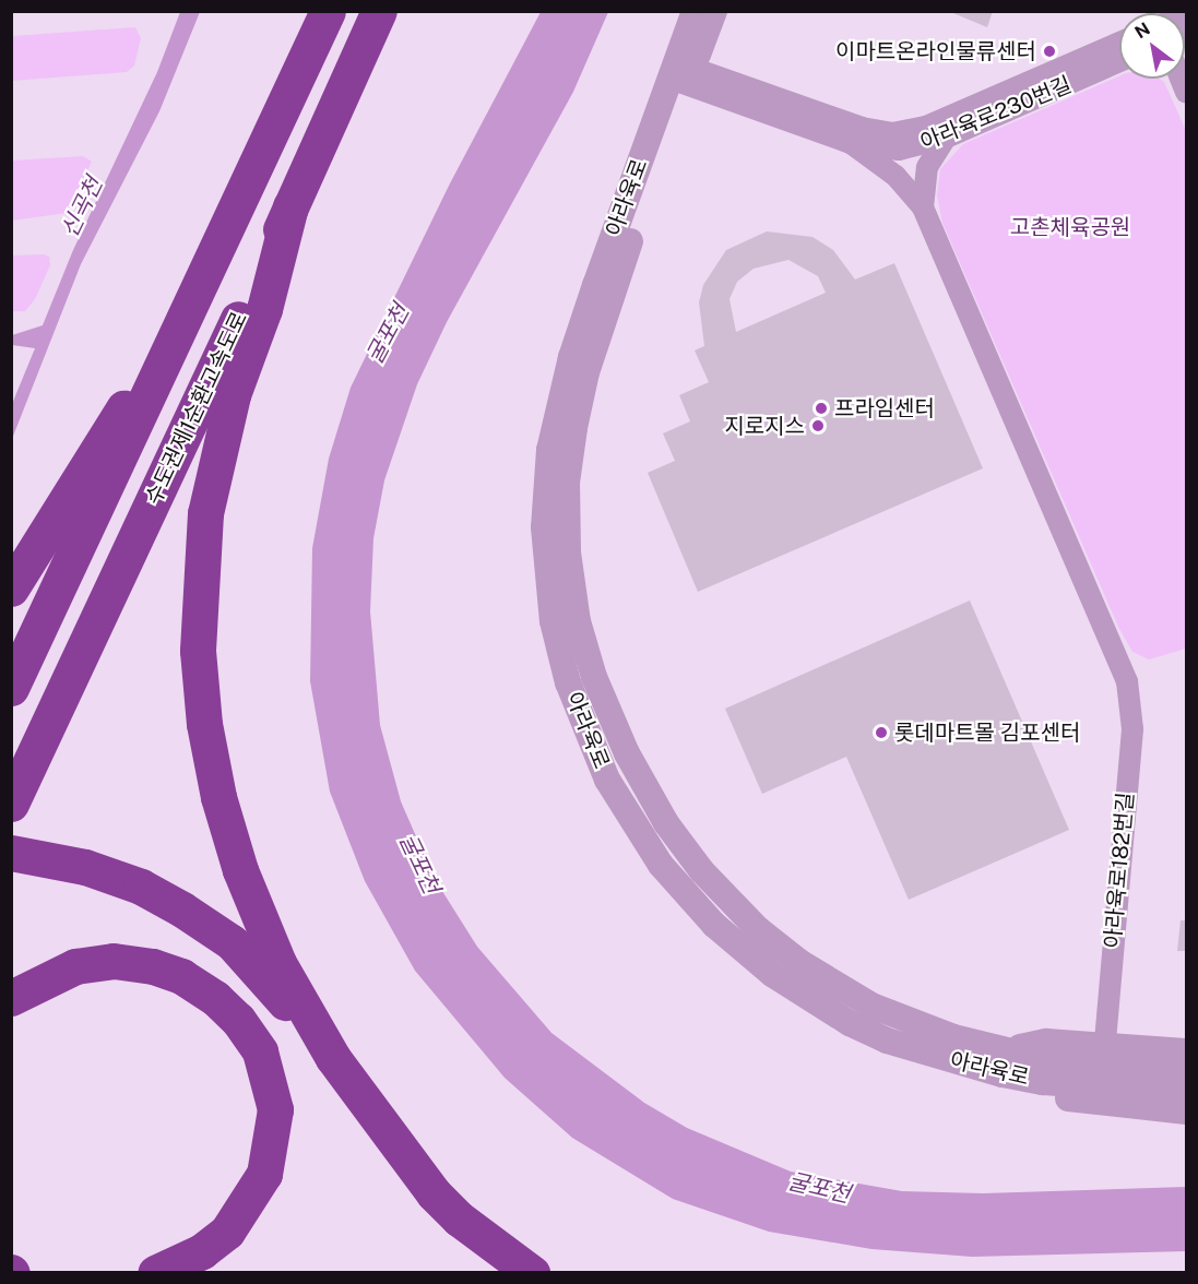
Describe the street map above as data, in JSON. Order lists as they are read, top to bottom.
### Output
{
  "streets": {
    "highway": ["수도권제1순환고속도로"],
    "street": ["아라육로230번길", "아라육로", "아라육로182번길"]
  },
  "crossings": [
    ["아라육로230번길", "아라육로"]
  ],
  "water": ["신곡천", "굴포천"],
  "parks": ["고촌체육공원"],
  "places": [
    "이마트온라인물류센터",
    "프라임센터",
    "지로지스",
    "롯데마트몰 김포센터"
  ],
  "north": "top left"
}
